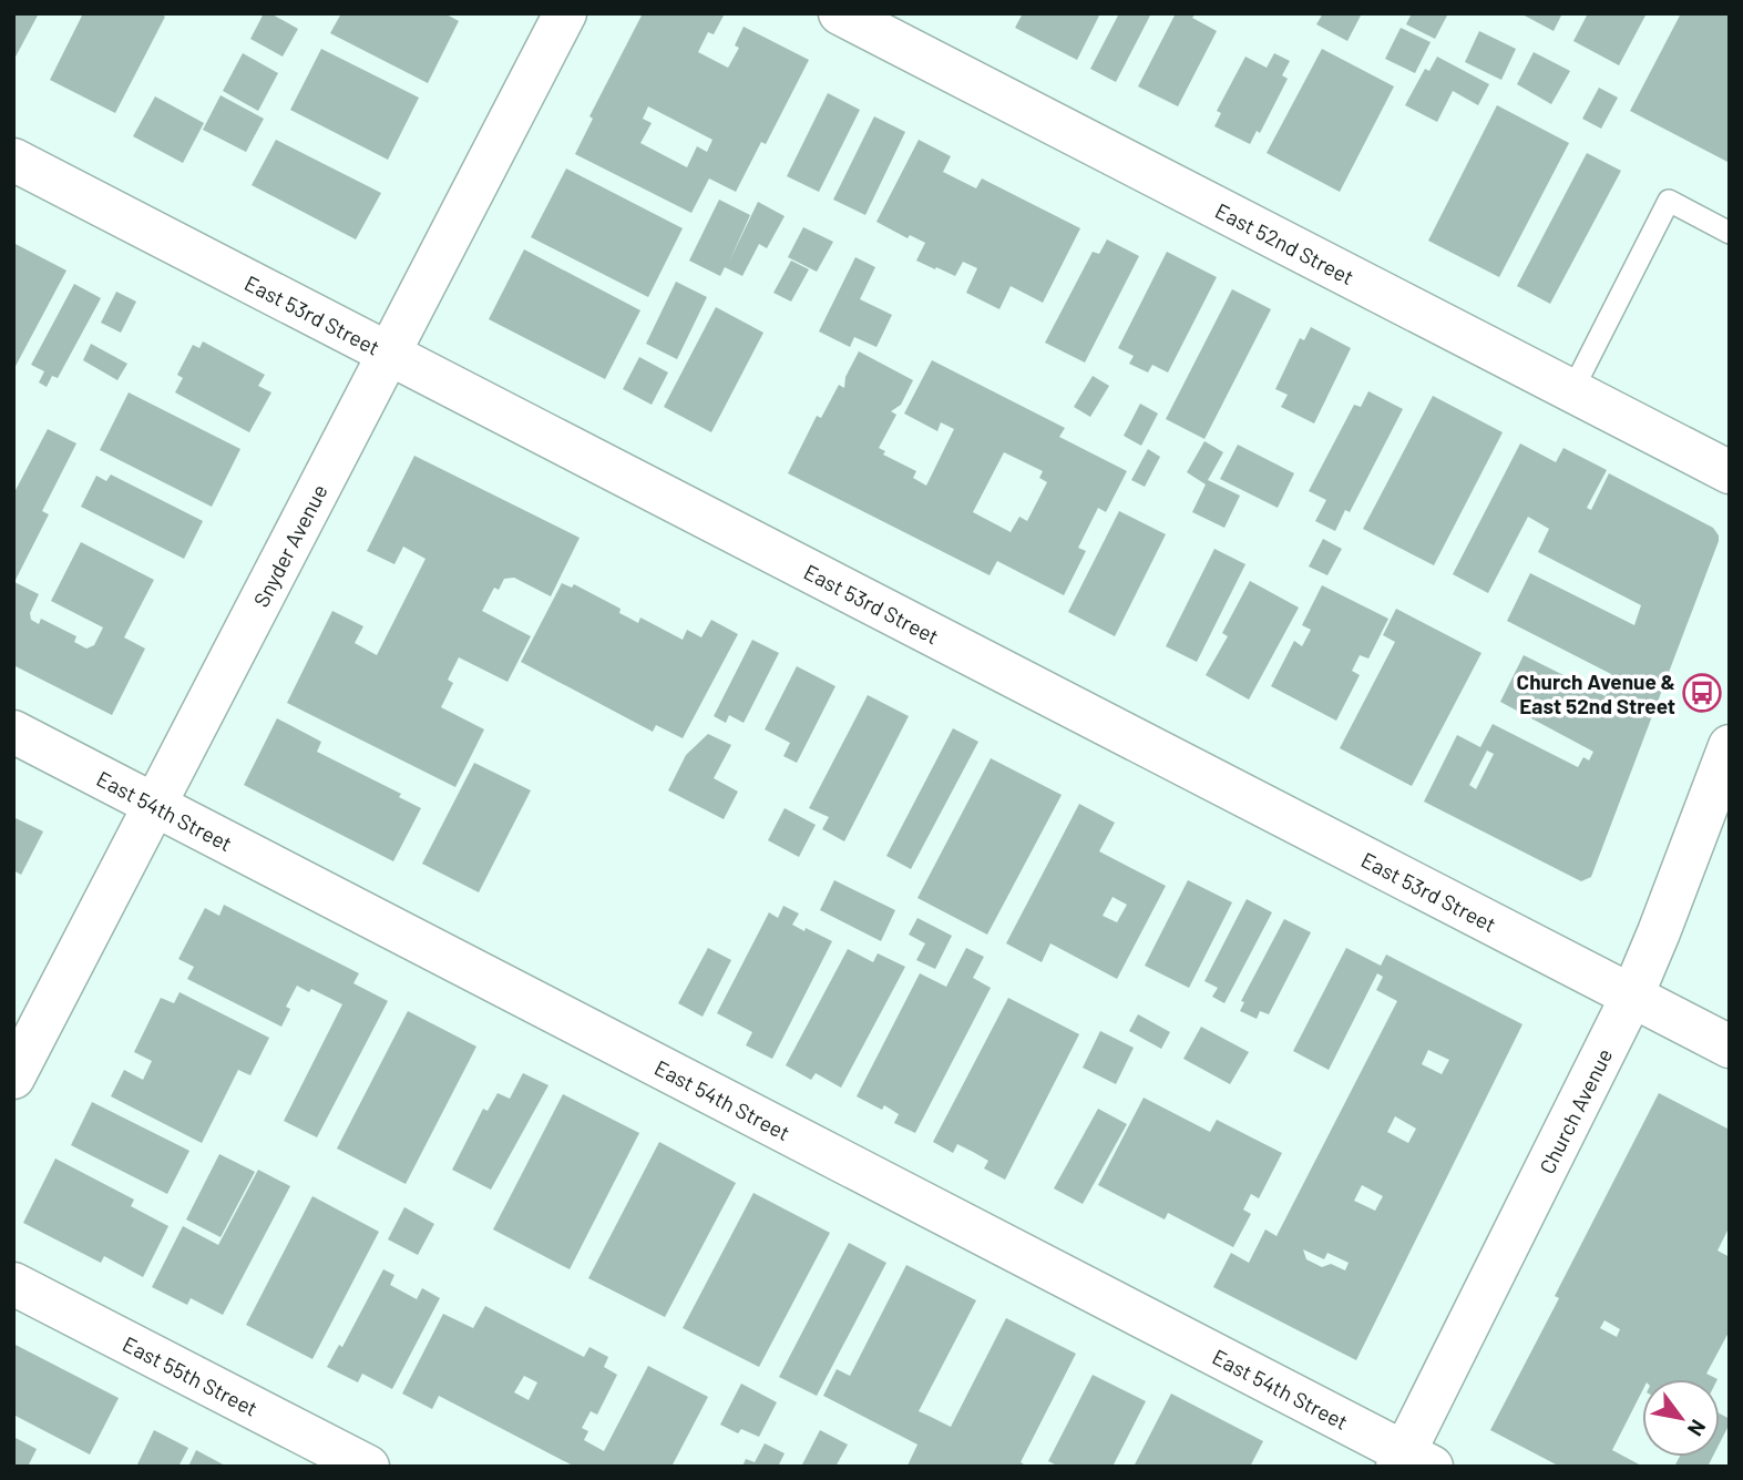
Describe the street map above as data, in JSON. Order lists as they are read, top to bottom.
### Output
{
  "streets": {
    "street": [
      "East 52nd Street",
      "East 53rd Street",
      "Snyder Avenue",
      "East 54th Street",
      "Church Avenue",
      "East 55th Street"
    ]
  },
  "crossings": [
    ["East 53rd Street", "Snyder Avenue"],
    ["East 53rd Street", "Church Avenue"],
    ["Snyder Avenue", "East 54th Street"],
    ["East 54th Street", "Church Avenue"]
  ],
  "places": {
    "bus stop": ["Church Avenue & East 52nd Street"]
  },
  "north": "bottom right"
}
